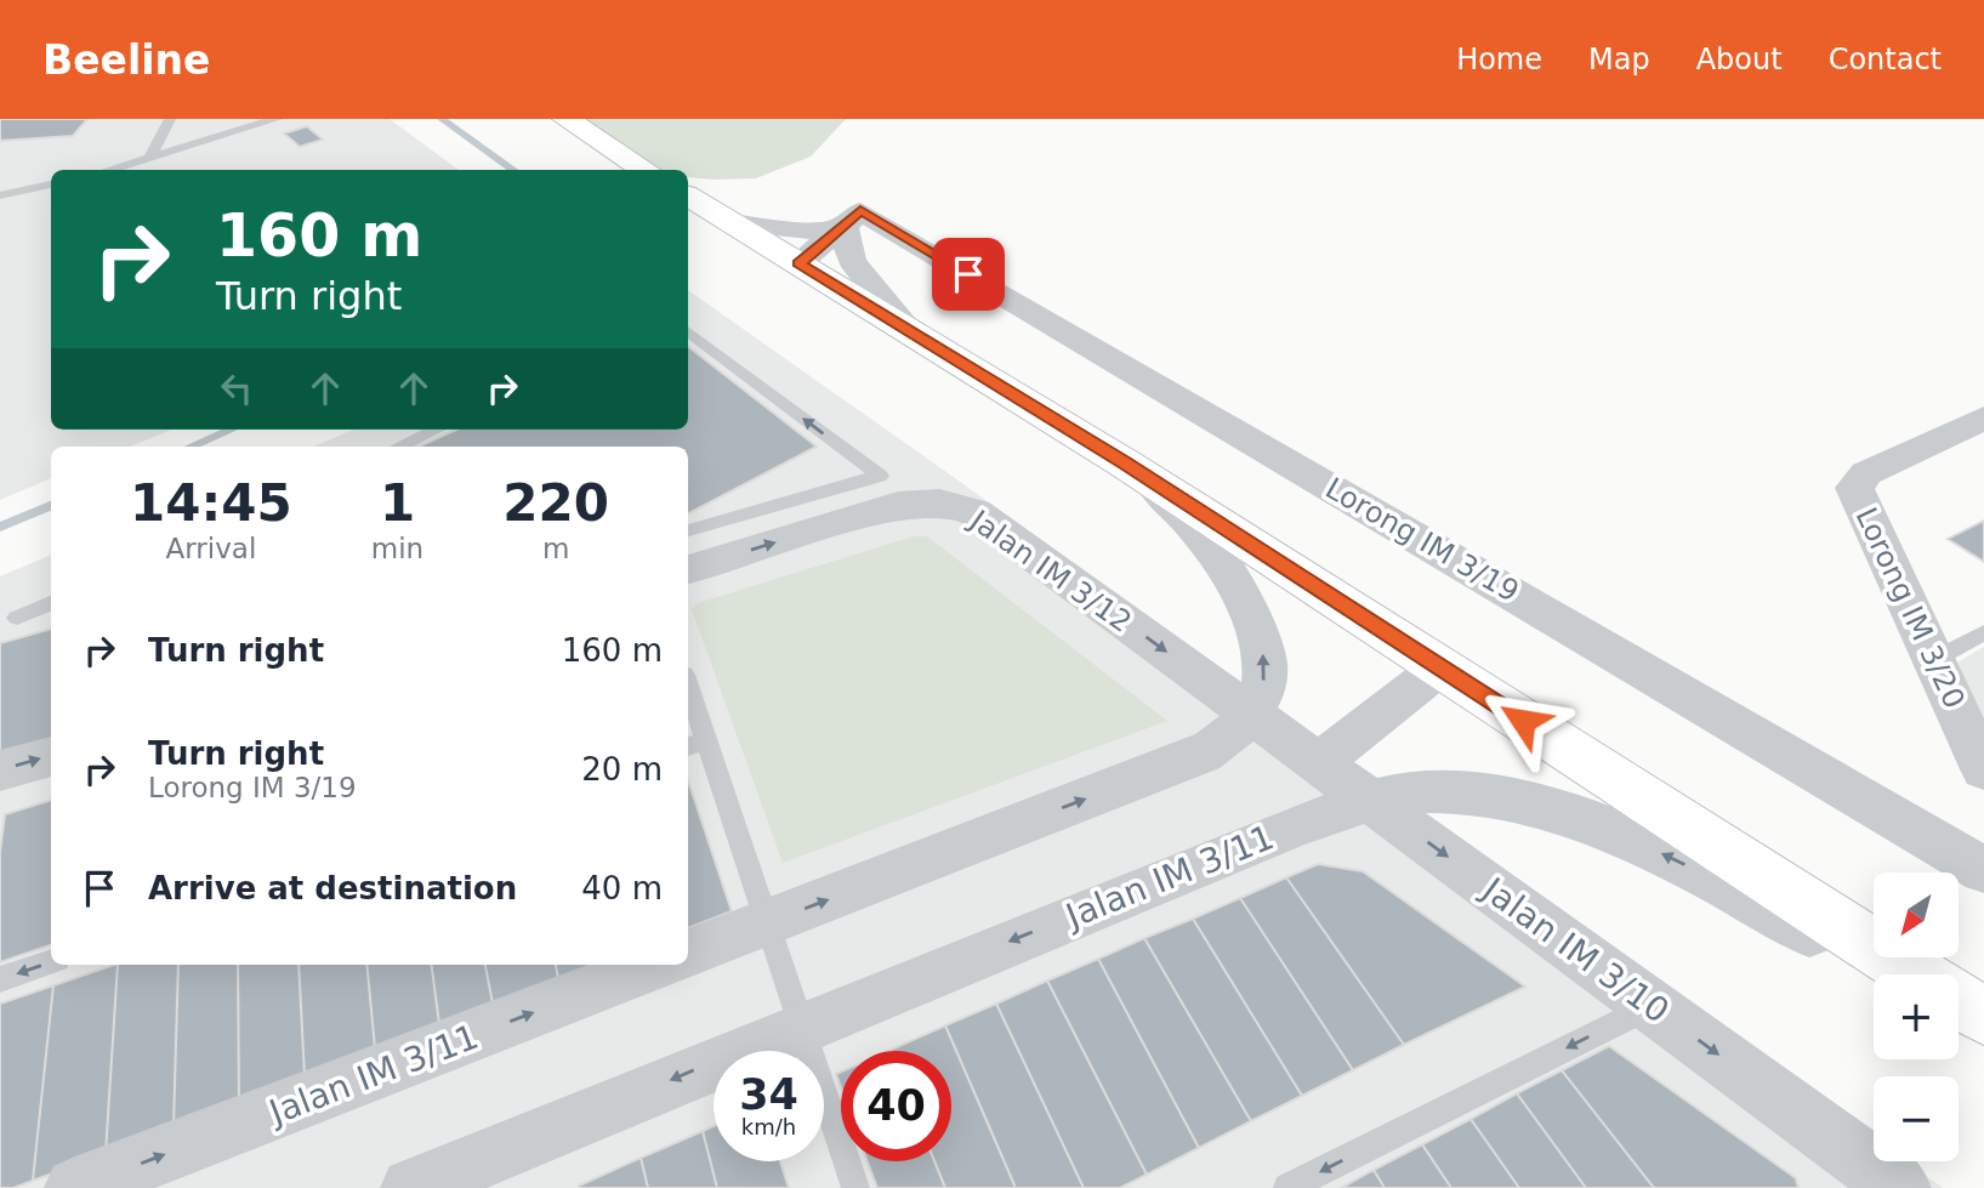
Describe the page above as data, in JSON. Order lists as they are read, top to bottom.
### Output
{
  "streets": {
    "street": [
      "Lorong IM 3/19",
      "Jalan IM 3/12",
      "Lorong IM 3/20",
      "Jalan IM 3/11",
      "Jalan IM 3/10"
    ]
  },
  "crossings": [
    ["Jalan IM 3/12", "Jalan IM 3/10"],
    ["Jalan IM 3/11", "Jalan IM 3/10"]
  ],
  "north": "bottom left",
  "page": {
    "header": "Beeline",
    "nav": [
      "Home",
      "Map",
      "About",
      "Contact"
    ],
    "turn": ["160 m", "Turn right"],
    "eta": [
      "14:45",
      "Arrival",
      "1",
      "min",
      "220",
      "m"
    ],
    "list": [
      {
        "name": "Turn right",
        "value": "160 m"
      },
      {
        "name": "Turn right",
        "note": "Lorong IM 3/19",
        "value": "20 m"
      },
      {
        "name": "Arrive at destination",
        "value": "40 m"
      }
    ],
    "map_buttons": ["+", "−"],
    "speed": "34 km/h",
    "limit": "40"
  }
}
